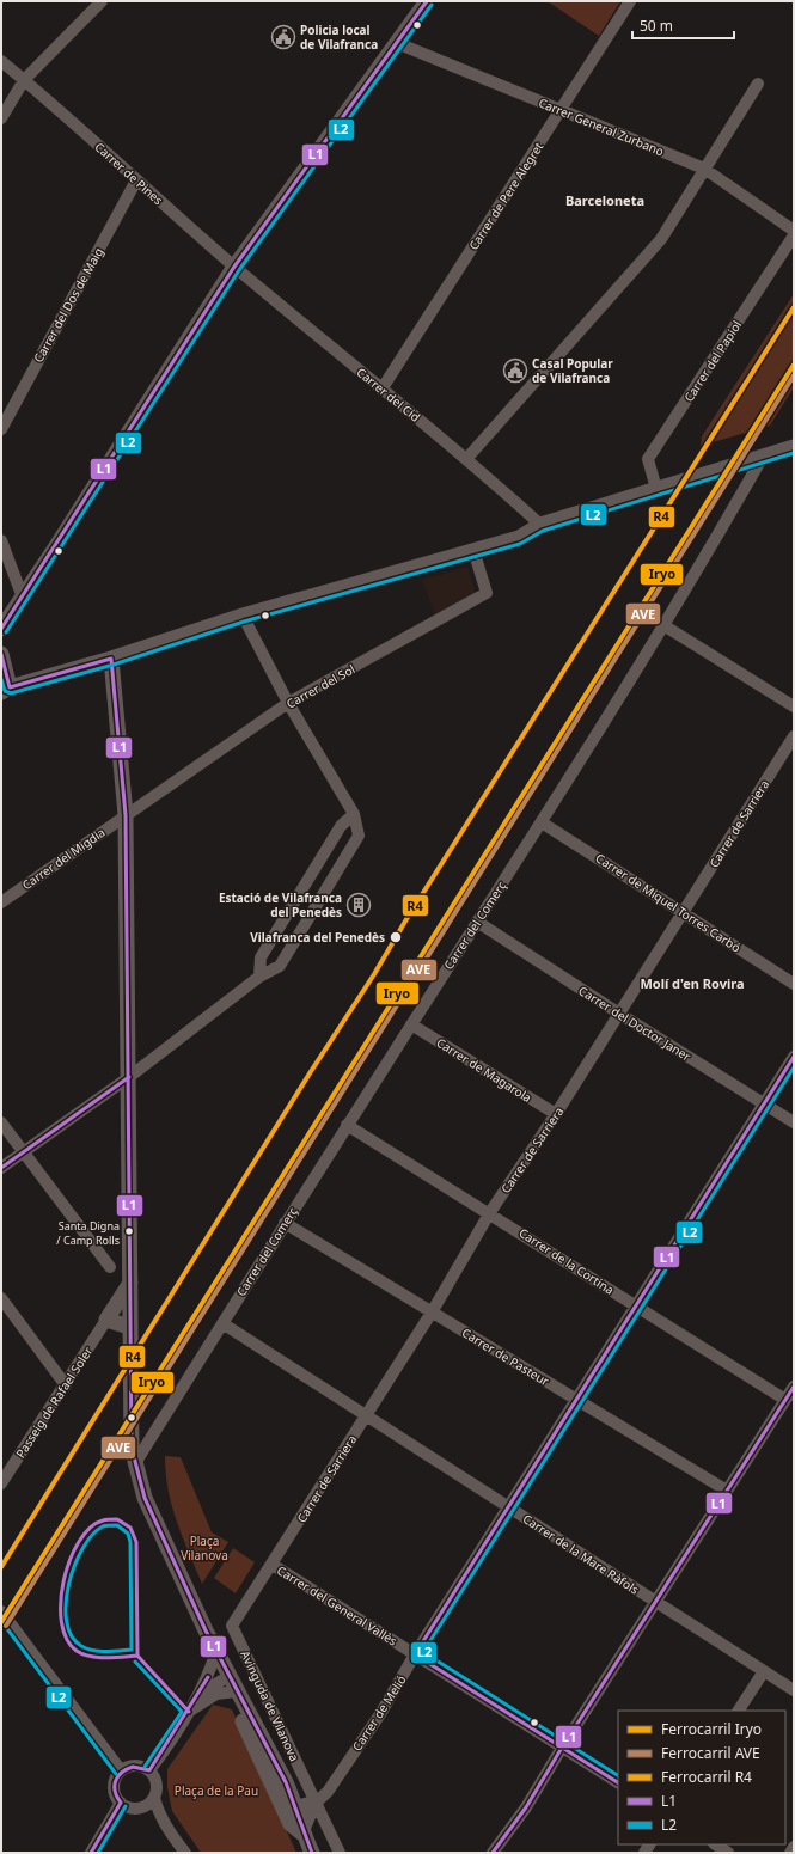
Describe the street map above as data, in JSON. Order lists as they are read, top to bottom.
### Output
{
  "streets": {
    "street": [
      "Carrer General Zurbano",
      "Carrer de Pines",
      "Carrer de Pere Alegret",
      "Carrer del Dos de Maig",
      "Carrer del Papiol",
      "Carrer del Cid",
      "Carrer del Sol",
      "Carrer de Sarriera",
      "Carrer del Migdia",
      "Carrer de Miquel Torres Carbó",
      "Carrer del Comerç",
      "Carrer del Doctor Janer",
      "Carrer de Magarola",
      "Carrer de la Cortina",
      "Carrer de Pasteur",
      "Passeig de Rafael Soler",
      "Carrer de la Mare Ràfols",
      "Carrer del General Vallès",
      "Avinguda de Vilanova",
      "Carrer de Melió"
    ]
  },
  "crossings": [
    ["Carrer General Zurbano", "Carrer de Pere Alegret"],
    ["Carrer de Pines", "Carrer del Dos de Maig"],
    ["Carrer de Pines", "Carrer del Cid"],
    ["Carrer de Pere Alegret", "Carrer del Cid"],
    ["Carrer del Sol", "Carrer del Migdia"],
    ["Carrer de Sarriera", "Carrer de Miquel Torres Carbó"],
    ["Carrer de Sarriera", "Carrer del Doctor Janer"],
    ["Carrer de Sarriera", "Carrer de Magarola"],
    ["Carrer de Sarriera", "Carrer de la Cortina"],
    ["Carrer de Sarriera", "Carrer de Pasteur"],
    ["Carrer de Sarriera", "Carrer de la Mare Ràfols"],
    ["Carrer de Sarriera", "Carrer del General Vallès"],
    ["Carrer de Sarriera", "Avinguda de Vilanova"],
    ["Carrer de Miquel Torres Carbó", "Carrer del Comerç"],
    ["Carrer del Comerç", "Carrer del Doctor Janer"],
    ["Carrer del Comerç", "Carrer de Magarola"],
    ["Carrer del Comerç", "Carrer de la Cortina"],
    ["Carrer del Comerç", "Carrer de Pasteur"],
    ["Carrer del Comerç", "Carrer de la Mare Ràfols"],
    ["Carrer del Doctor Janer", "Carrer de Melió"],
    ["Carrer de la Cortina", "Carrer de Melió"],
    ["Carrer de Pasteur", "Carrer de Melió"],
    ["Carrer de la Mare Ràfols", "Carrer de Melió"],
    ["Carrer del General Vallès", "Avinguda de Vilanova"],
    ["Carrer del General Vallès", "Carrer de Melió"],
    ["Avinguda de Vilanova", "Carrer de Melió"]
  ],
  "districts": ["Barceloneta", "Molí d'en Rovira"],
  "parks": ["Plaça Vilanova", "Plaça de la Pau"],
  "places": {
    "public building": ["Policia local de Vilafranca", "Casal Popular de Vilafranca"],
    "building": ["Estació de Vilafranca del Penedès"],
    "other": ["Vilafranca del Penedès", "Santa Digna / Camp Rolls"]
  },
  "lines": [
    "transit line L1",
    "transit line L2",
    "rail line R4",
    "rail line Iryo",
    "rail line AVE"
  ],
  "legend": [
    "Ferrocarril Iryo",
    "Ferrocarril AVE",
    "Ferrocarril R4",
    "L1",
    "L2"
  ],
  "scale_bar": "50 m"
}
